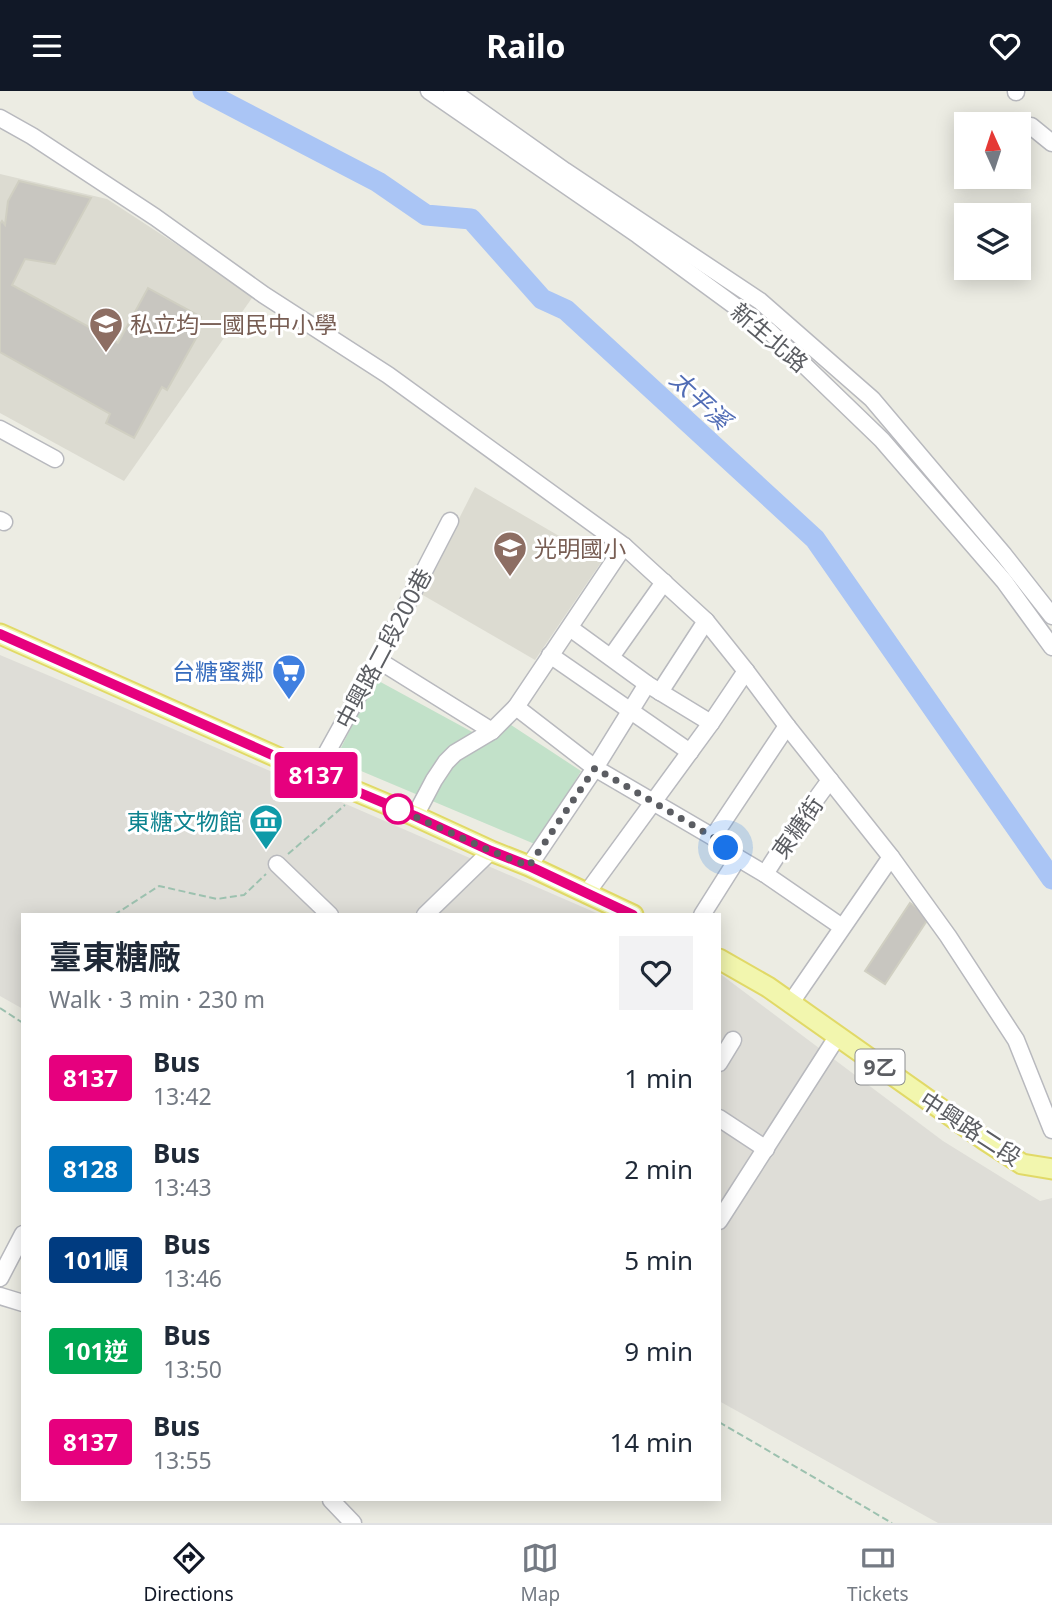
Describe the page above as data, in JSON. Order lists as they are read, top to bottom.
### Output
{
  "streets": {
    "main road": ["9乙", "中興路二段"],
    "street": ["新生北路", "中興路二段200巷", "東糖街"]
  },
  "water": ["太平溪"],
  "places": {
    "school or university": ["私立均一國民中小學", "光明國小"],
    "supermarket": ["台糖蜜鄰"],
    "museum": ["東糖文物館"]
  },
  "lines": ["bus line 8137"],
  "north": "top",
  "page": {
    "header": "Railo",
    "on_map": "8137",
    "heading": ["臺東糖廠", "Walk · 3 min · 230 m"],
    "list": [
      {
        "mark": "8137",
        "name": "Bus",
        "note": "13:42",
        "value": "1 min"
      },
      {
        "mark": "8128",
        "name": "Bus",
        "note": "13:43",
        "value": "2 min"
      },
      {
        "mark": "101順",
        "name": "Bus",
        "note": "13:46",
        "value": "5 min"
      },
      {
        "mark": "101逆",
        "name": "Bus",
        "note": "13:50",
        "value": "9 min"
      },
      {
        "mark": "8137",
        "name": "Bus",
        "note": "13:55",
        "value": "14 min"
      }
    ],
    "tabs": ["Directions", "Map", "Tickets"]
  }
}
